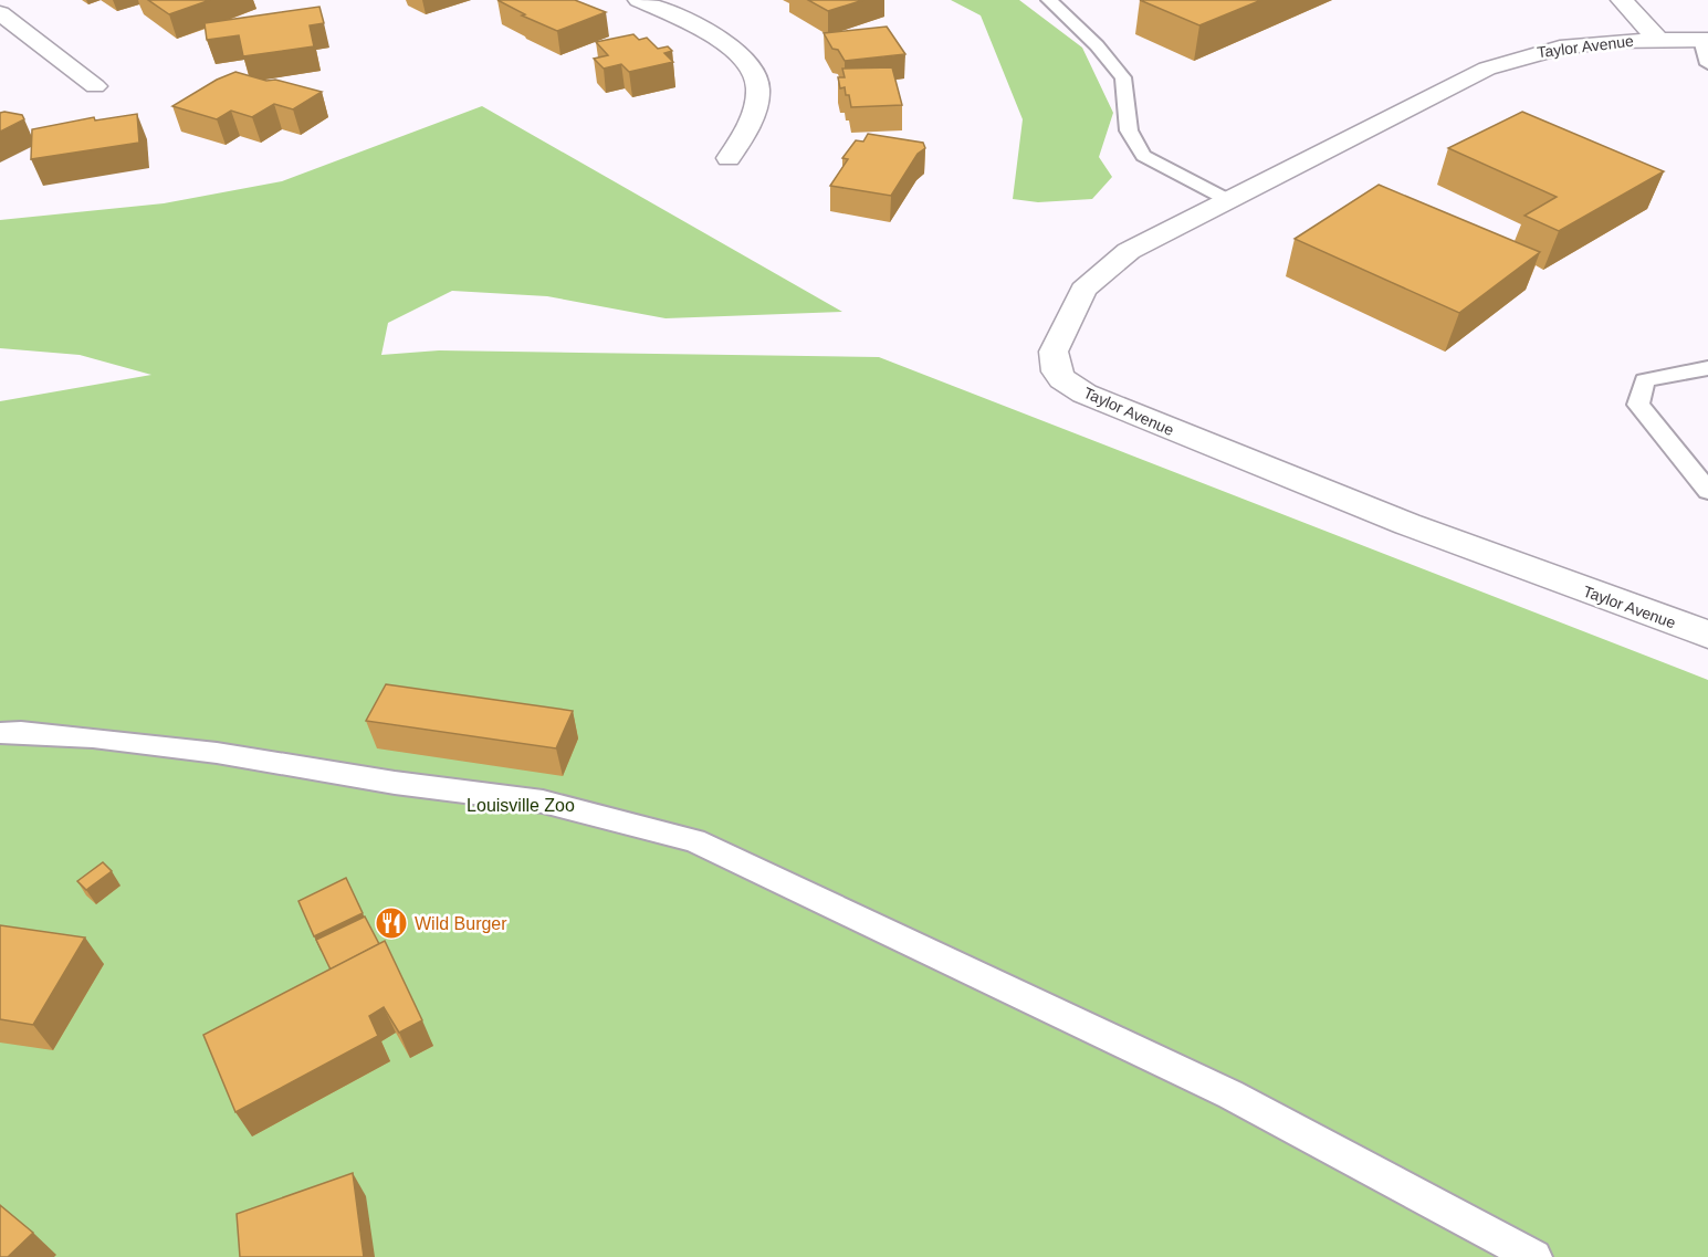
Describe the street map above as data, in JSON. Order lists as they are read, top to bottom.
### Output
{
  "streets": {
    "street": ["Taylor Avenue"]
  },
  "parks": ["Louisville Zoo"],
  "places": {
    "restaurant": ["Wild Burger"]
  }
}
